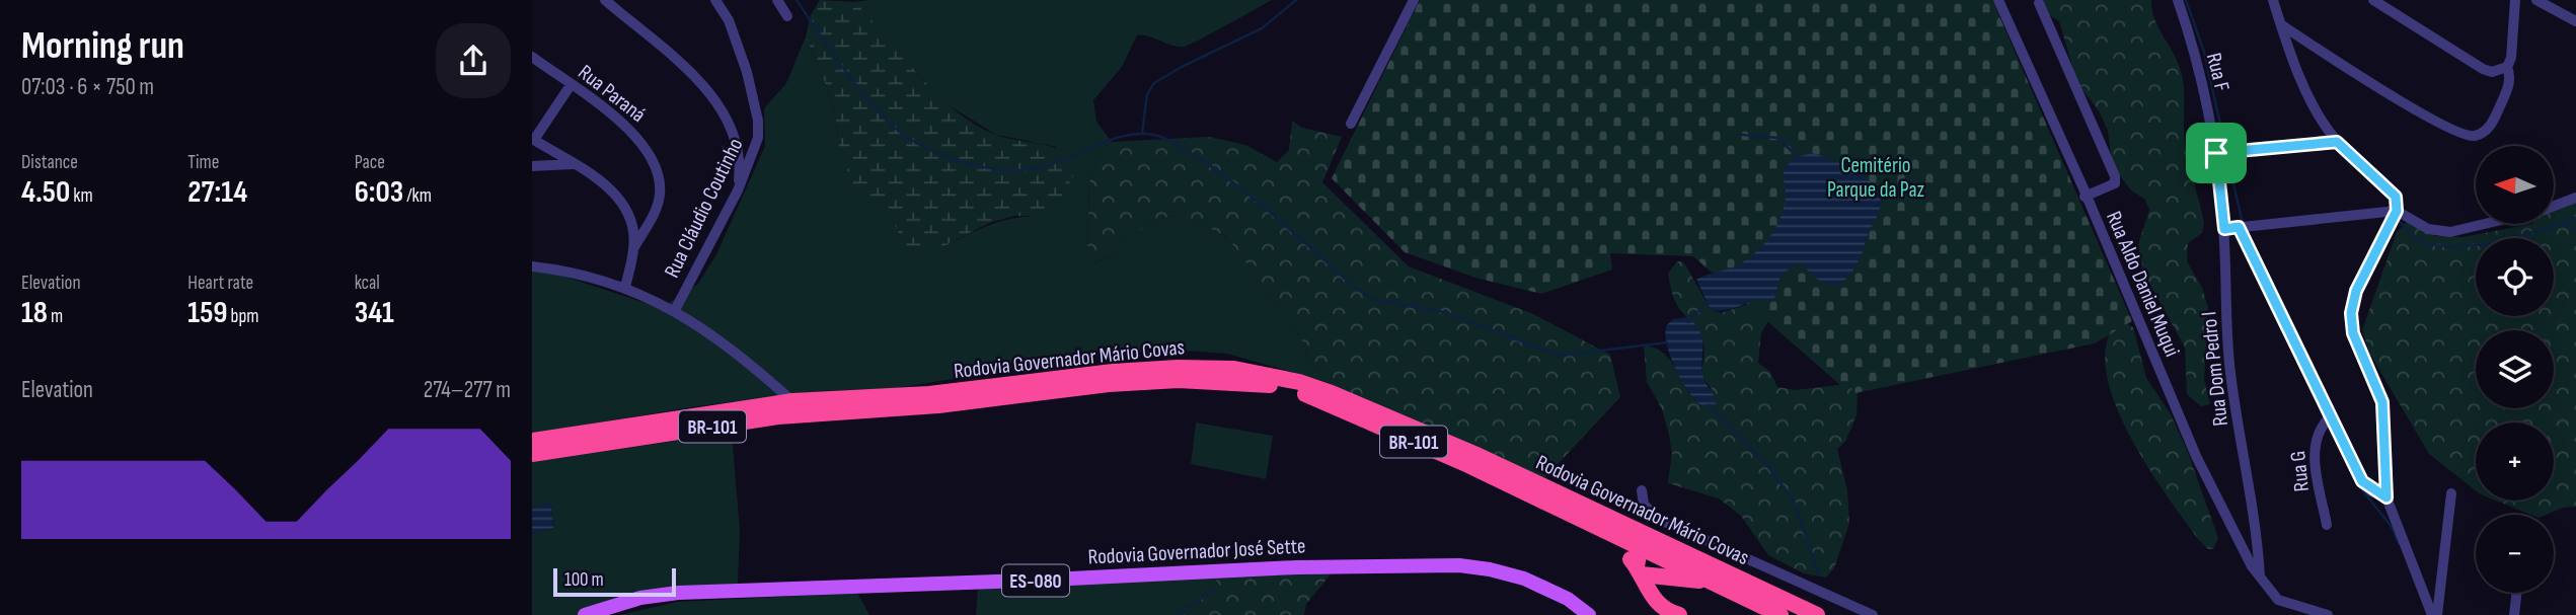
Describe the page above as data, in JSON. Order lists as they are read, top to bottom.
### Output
{
  "streets": {
    "highway": ["Rodovia Governador Mário Covas", "BR-101"],
    "main road": ["Rodovia Governador José Sette", "ES-080"],
    "street": [
      "Rua F",
      "Rua Paraná",
      "Rua Cláudio Coutinho",
      "Rua Aldo Daniel Muqui",
      "Rua Dom Pedro I",
      "Rua G"
    ]
  },
  "crossings": [
    ["Rua F", "Rua Dom Pedro I"],
    ["Rua Aldo Daniel Muqui", "Rua Dom Pedro I"]
  ],
  "parks": ["Cemitério Parque da Paz"],
  "scale_bar": "100 m",
  "north": "left",
  "page": {
    "heading": ["Morning run", "07:03 · 6 × 750 m"],
    "stats": [
      ["Distance", "4.50 km"],
      ["Time", "27:14"],
      ["Pace", "6:03 /km"],
      ["Elevation", "18 m"],
      ["Heart rate", "159 bpm"],
      ["kcal", "341"]
    ],
    "map_buttons": ["+", "−"],
    "chart": ["Elevation", "274–277 m"],
    "scale": "100 m"
  }
}
